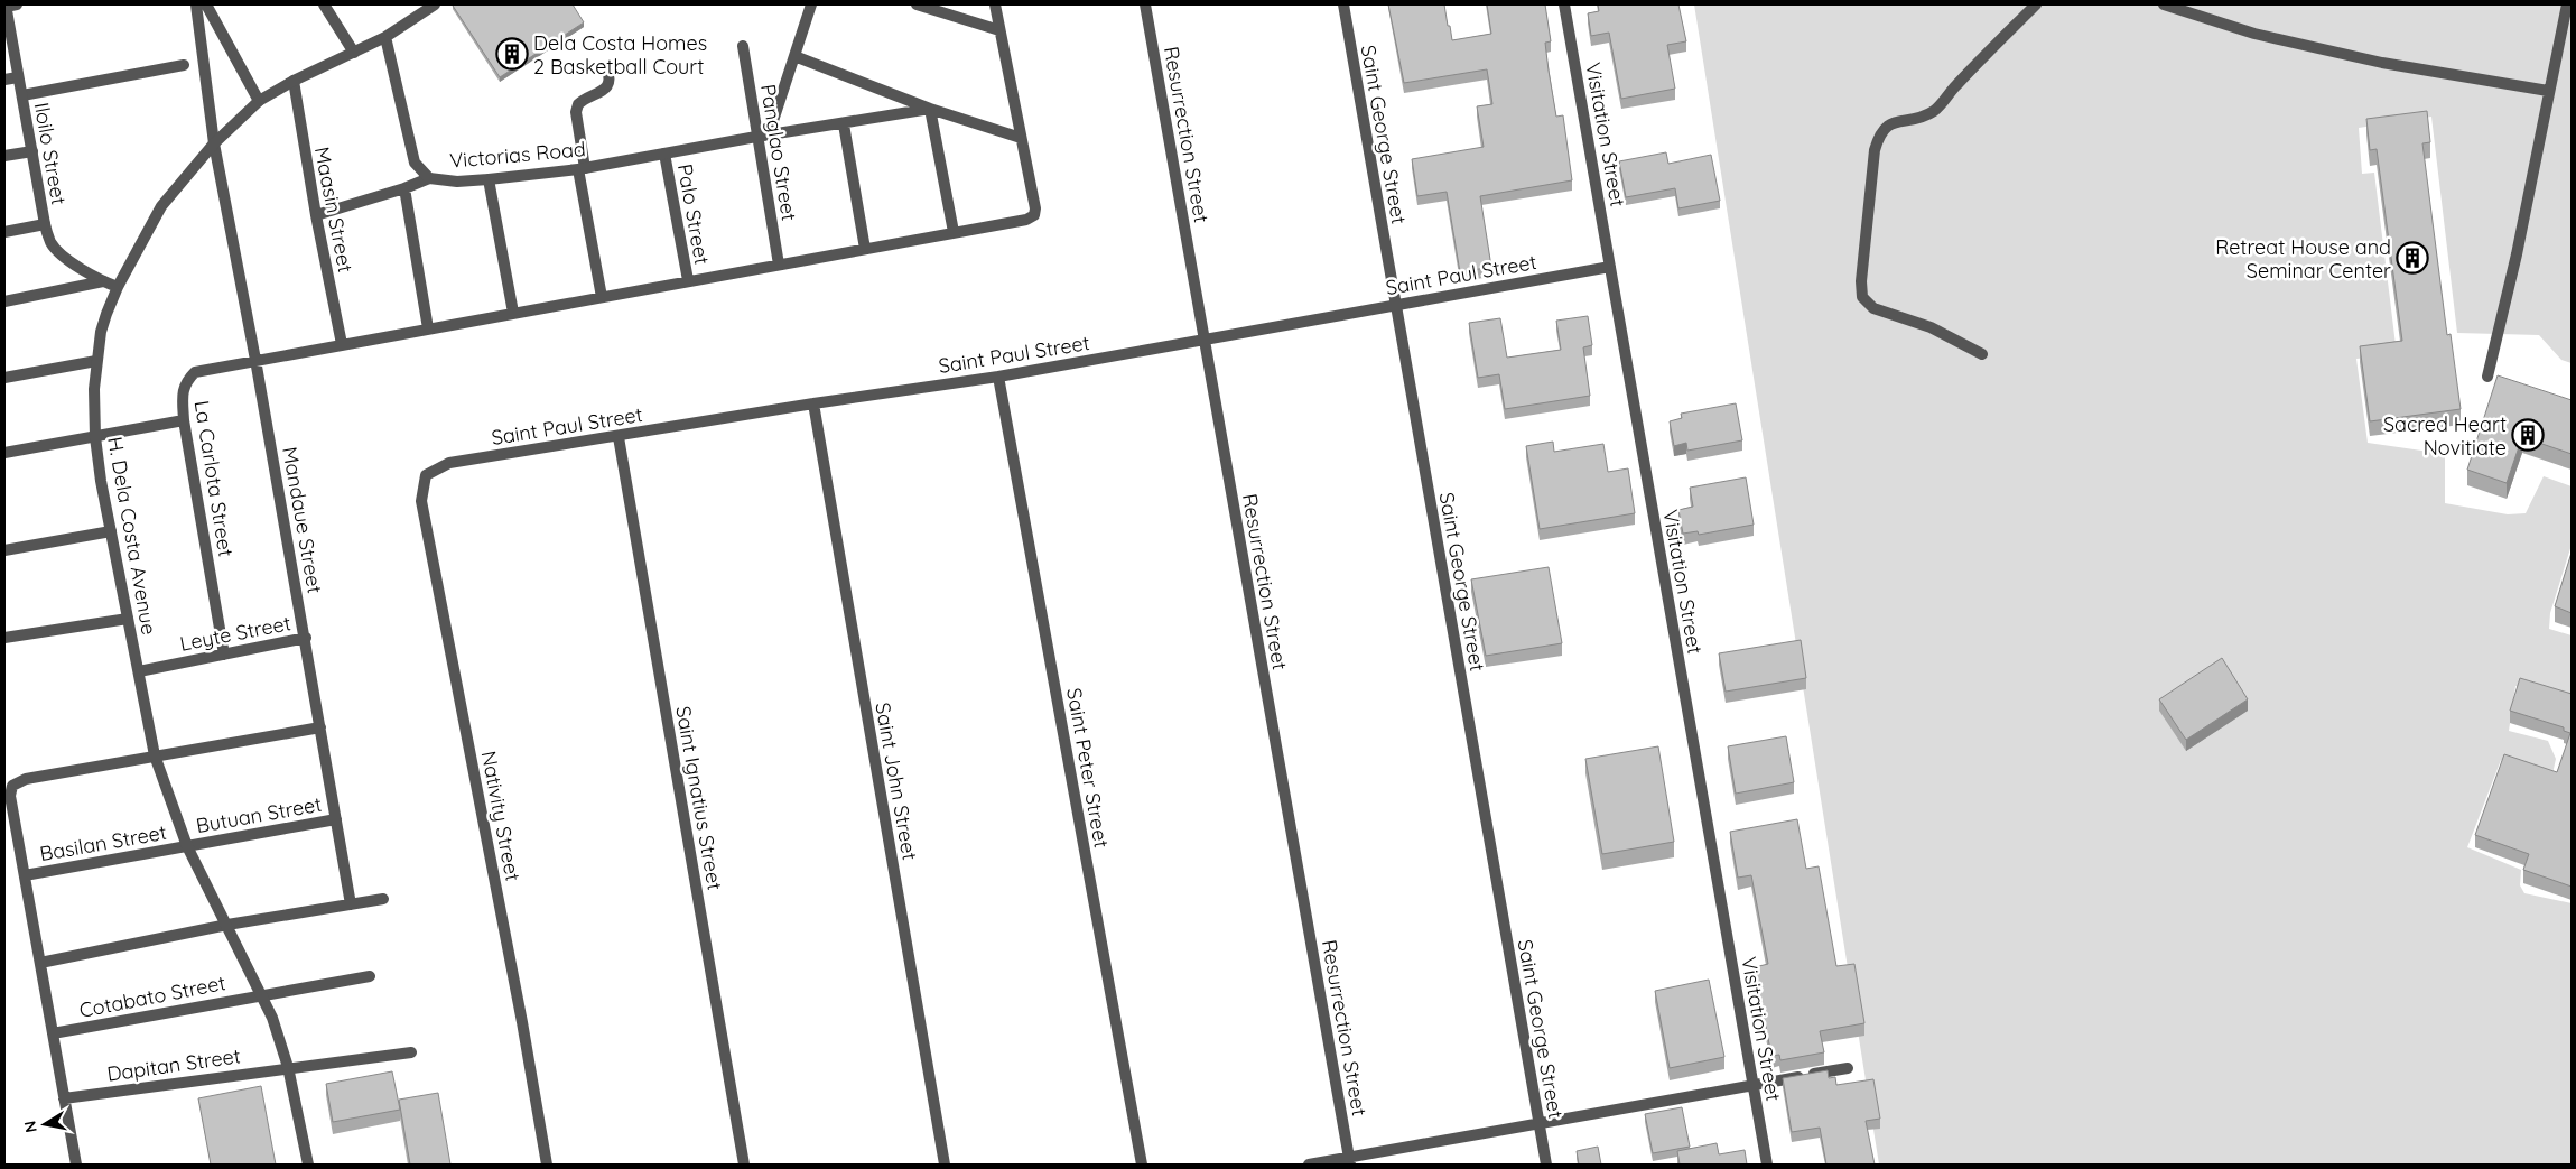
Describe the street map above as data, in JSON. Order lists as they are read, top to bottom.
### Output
{
  "streets": {
    "street": [
      "Resurrection Street",
      "Saint George Street",
      "Visitation Street",
      "Panglao Street",
      "Iloilo Street",
      "Victorias Road",
      "Maasin Street",
      "Palo Street",
      "Saint Paul Street",
      "La Carlota Street",
      "Mandaue Street",
      "H. Dela Costa Avenue",
      "Leyte Street",
      "Saint Peter Street",
      "Saint John Street",
      "Saint Ignatius Street",
      "Butuan Street",
      "Nativity Street",
      "Basilan Street",
      "Cotabato Street",
      "Dapitan Street"
    ]
  },
  "crossings": [
    ["Resurrection Street", "Saint Paul Street"],
    ["Saint George Street", "Saint Paul Street"],
    ["Visitation Street", "Saint Paul Street"],
    ["Panglao Street", "Victorias Road"],
    ["Panglao Street", "La Carlota Street"],
    ["Iloilo Street", "H. Dela Costa Avenue"],
    ["Victorias Road", "Palo Street"],
    ["Victorias Road", "H. Dela Costa Avenue"],
    ["Maasin Street", "La Carlota Street"],
    ["Maasin Street", "H. Dela Costa Avenue"],
    ["Palo Street", "La Carlota Street"],
    ["Saint Paul Street", "Saint Peter Street"],
    ["Saint Paul Street", "Saint John Street"],
    ["Saint Paul Street", "Saint Ignatius Street"],
    ["Saint Paul Street", "Nativity Street"],
    ["La Carlota Street", "Mandaue Street"],
    ["La Carlota Street", "Leyte Street"],
    ["Mandaue Street", "H. Dela Costa Avenue"],
    ["Mandaue Street", "Leyte Street"],
    ["Mandaue Street", "Butuan Street"],
    ["H. Dela Costa Avenue", "Leyte Street"],
    ["H. Dela Costa Avenue", "Butuan Street"],
    ["H. Dela Costa Avenue", "Basilan Street"],
    ["H. Dela Costa Avenue", "Cotabato Street"],
    ["H. Dela Costa Avenue", "Dapitan Street"],
    ["Butuan Street", "Basilan Street"]
  ],
  "places": {
    "building": ["Dela Costa Homes 2 Basketball Court", "Retreat House and Seminar Center", "Sacred Heart Novitiate"]
  },
  "north": "left"
}
